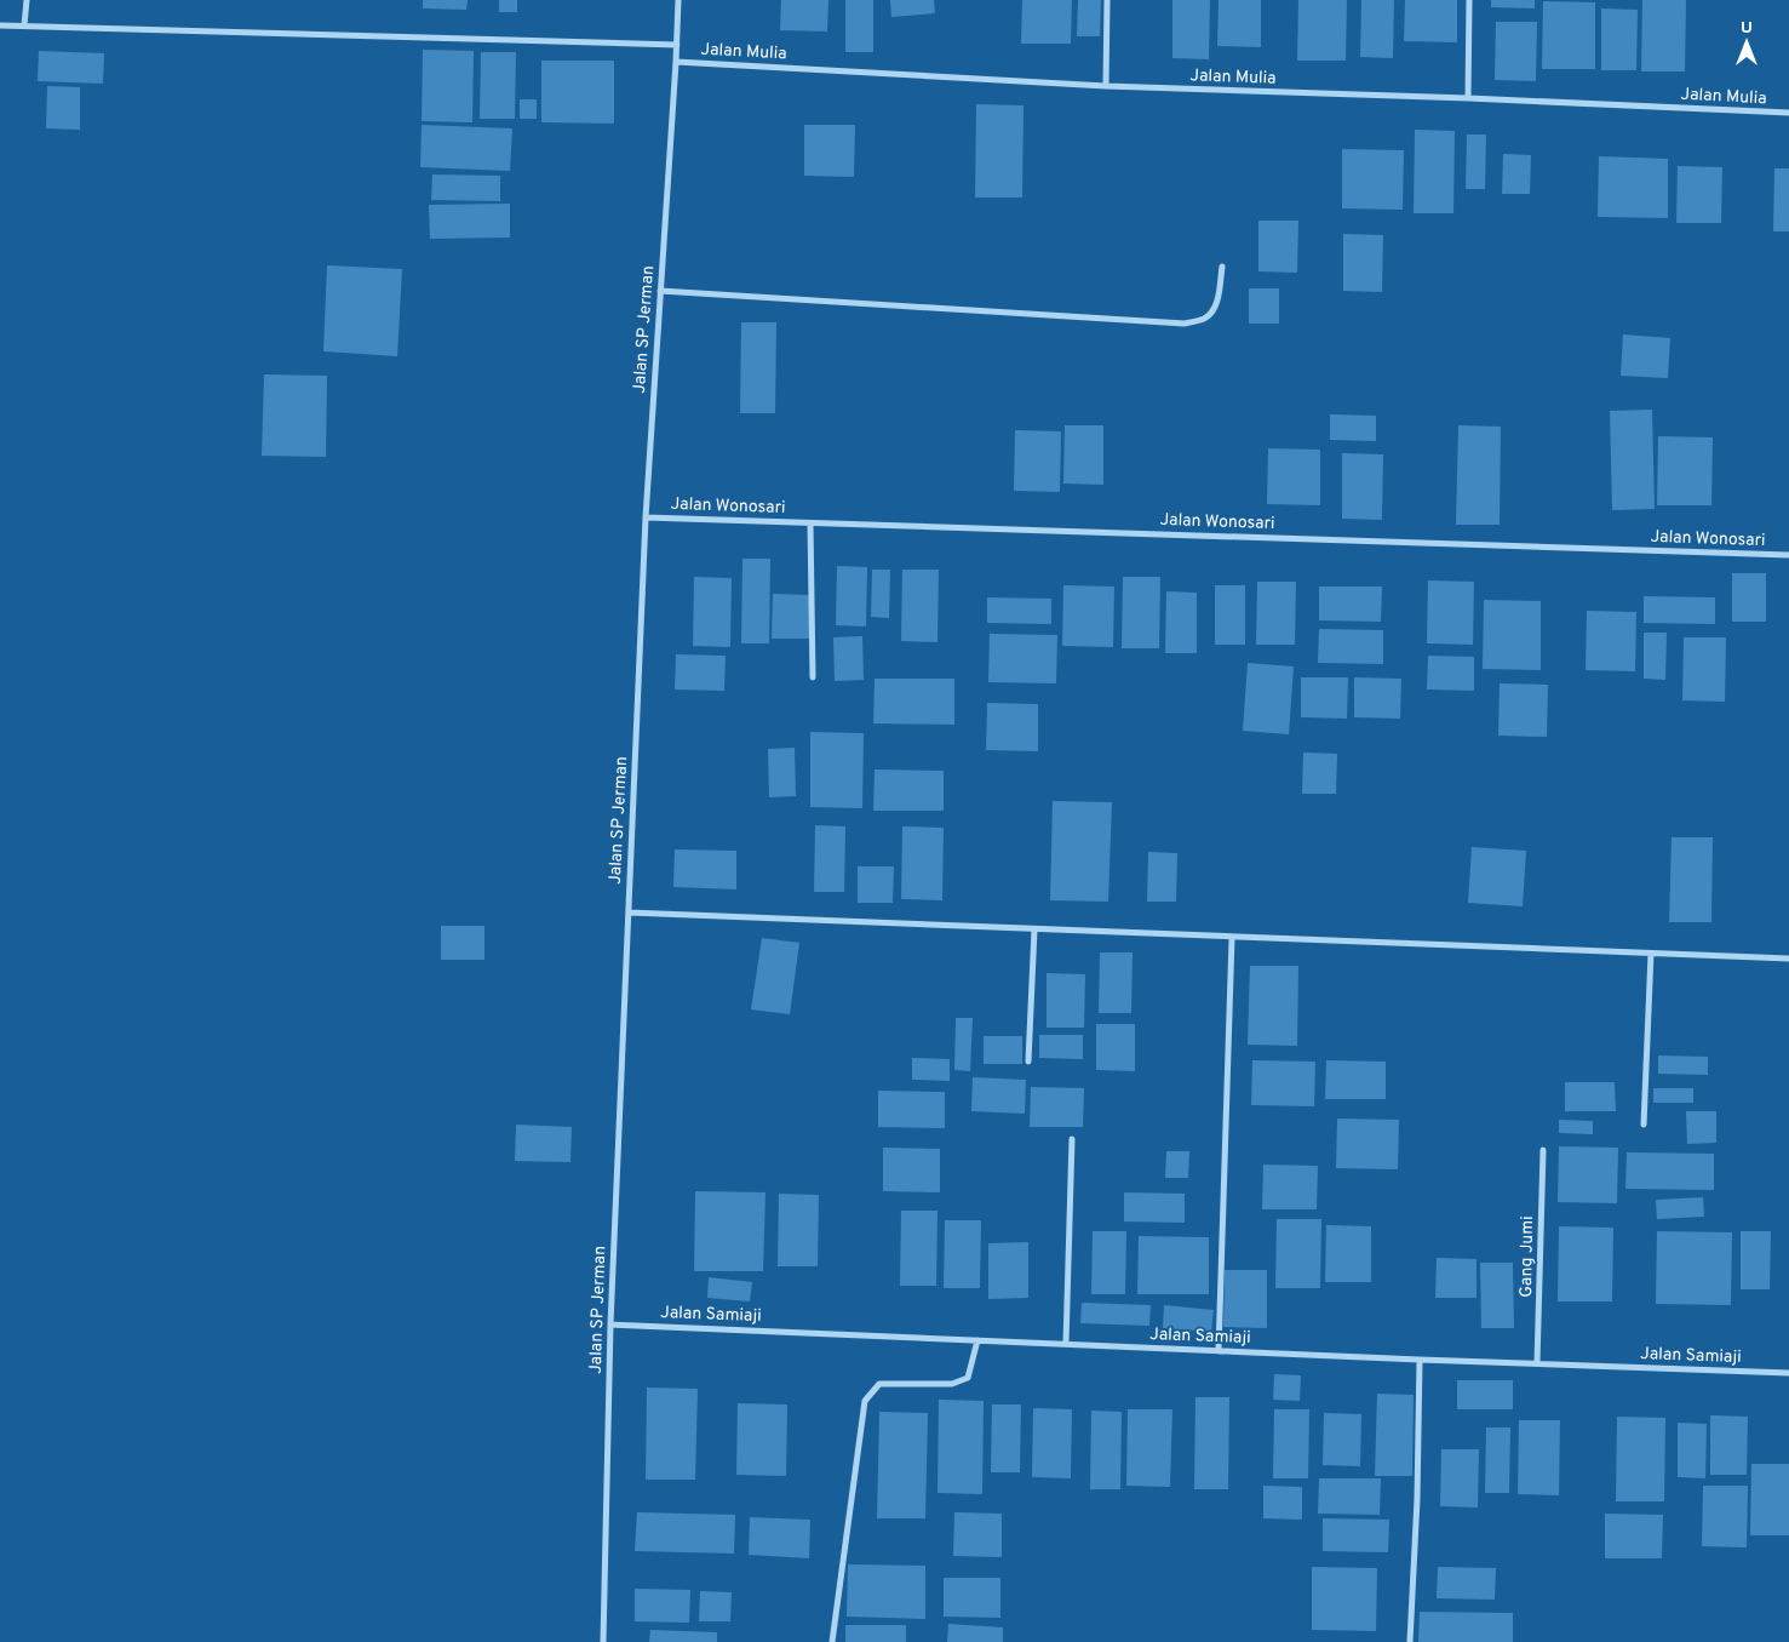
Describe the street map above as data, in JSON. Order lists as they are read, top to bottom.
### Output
{
  "streets": {
    "street": [
      "Jalan Mulia",
      "Jalan SP Jerman",
      "Jalan Wonosari",
      "Gang Jumi",
      "Jalan Samiaji"
    ]
  },
  "crossings": [
    ["Jalan Mulia", "Jalan SP Jerman"],
    ["Jalan SP Jerman", "Jalan Wonosari"],
    ["Jalan SP Jerman", "Jalan Samiaji"],
    ["Gang Jumi", "Jalan Samiaji"]
  ],
  "north": "top"
}
